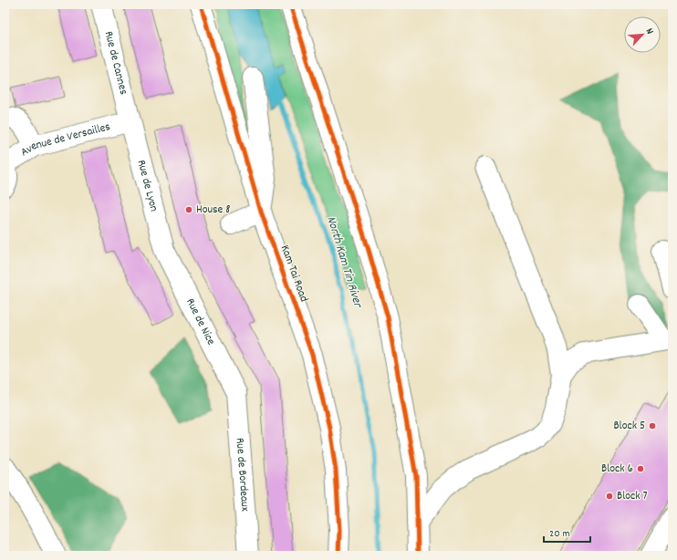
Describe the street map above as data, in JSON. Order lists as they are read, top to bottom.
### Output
{
  "streets": {
    "street": [
      "Rue de Cannes",
      "Avenue de Versailles",
      "Rue de Lyon",
      "Kam Tai Road",
      "Rue de Nice",
      "Rue de Bordeaux"
    ]
  },
  "crossings": [
    ["Rue de Cannes", "Avenue de Versailles"],
    ["Rue de Cannes", "Rue de Lyon"],
    ["Avenue de Versailles", "Rue de Lyon"],
    ["Rue de Lyon", "Rue de Nice"],
    ["Rue de Nice", "Rue de Bordeaux"]
  ],
  "water": ["North Kam Tin River"],
  "places": [
    "House 8",
    "Block 5",
    "Block 6",
    "Block 7"
  ],
  "scale_bar": "20 m",
  "north": "top right"
}
